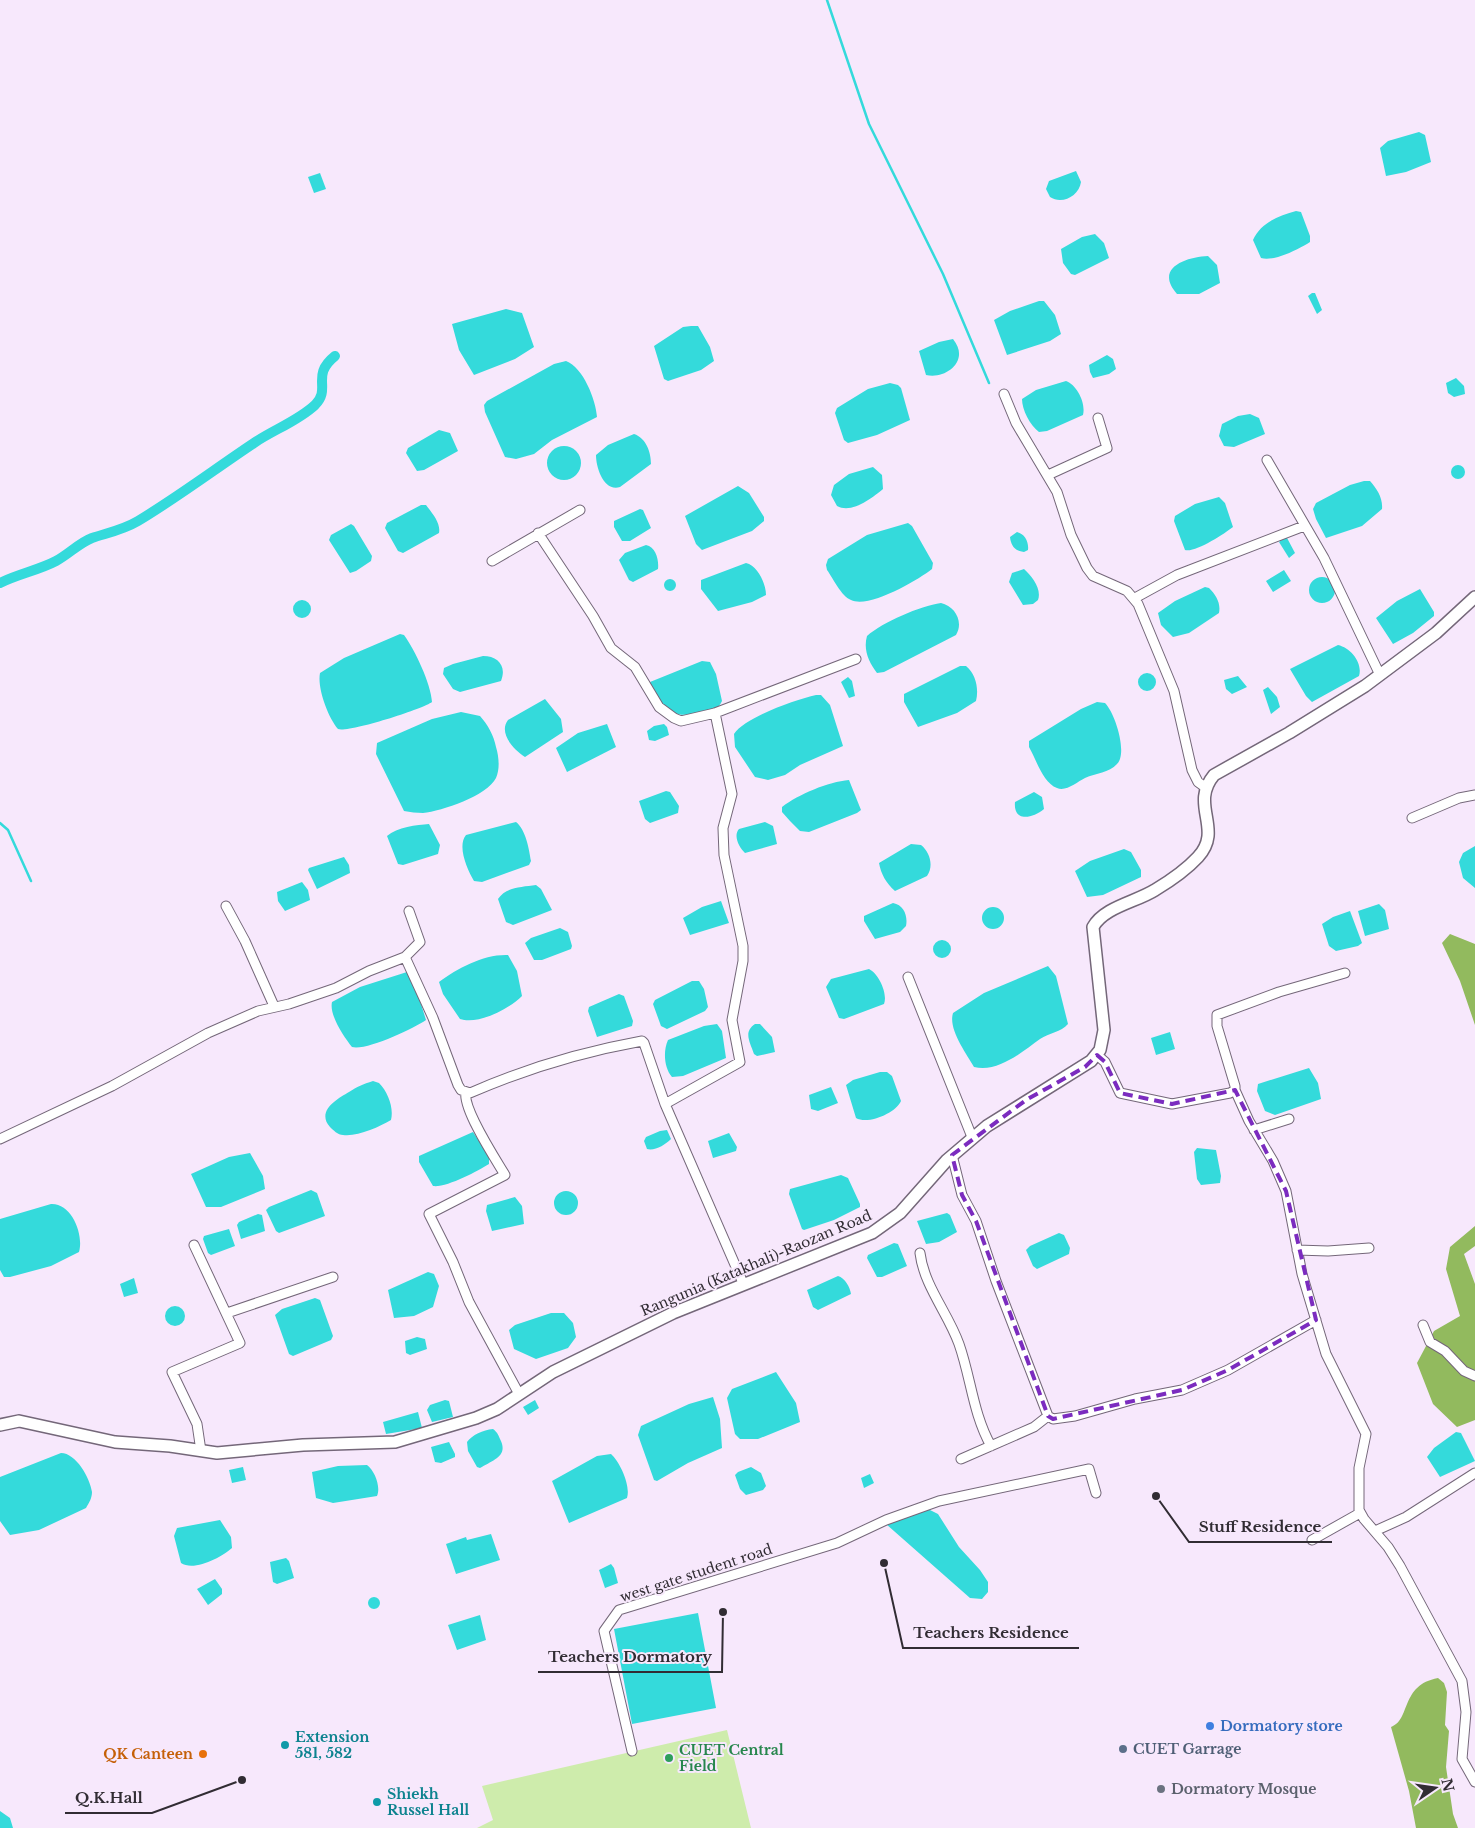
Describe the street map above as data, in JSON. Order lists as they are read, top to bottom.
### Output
{
  "streets": {
    "main road": ["Rangunia (Katakhali)-Raozan Road"],
    "street": ["west gate student road"]
  },
  "places": [
    "Stuff Residence",
    "Teachers Residence",
    "Teachers Dormatory",
    "Dormatory store",
    "Extension 581, 582",
    "CUET Garrage",
    "QK Canteen",
    "CUET Central Field",
    "Q.K.Hall",
    "Dormatory Mosque",
    "Shiekh Russel Hall"
  ],
  "north": "right"
}
